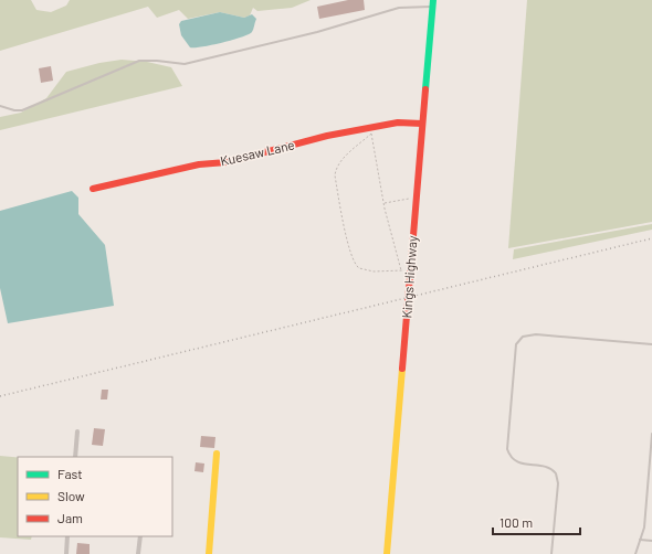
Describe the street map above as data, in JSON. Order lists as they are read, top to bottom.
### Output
{
  "streets": {
    "street": ["Kuesaw Lane", "Kings Highway"]
  },
  "crossings": [
    ["Kuesaw Lane", "Kings Highway"]
  ],
  "legend": ["Fast", "Slow", "Jam"],
  "scale_bar": "100 m"
}
